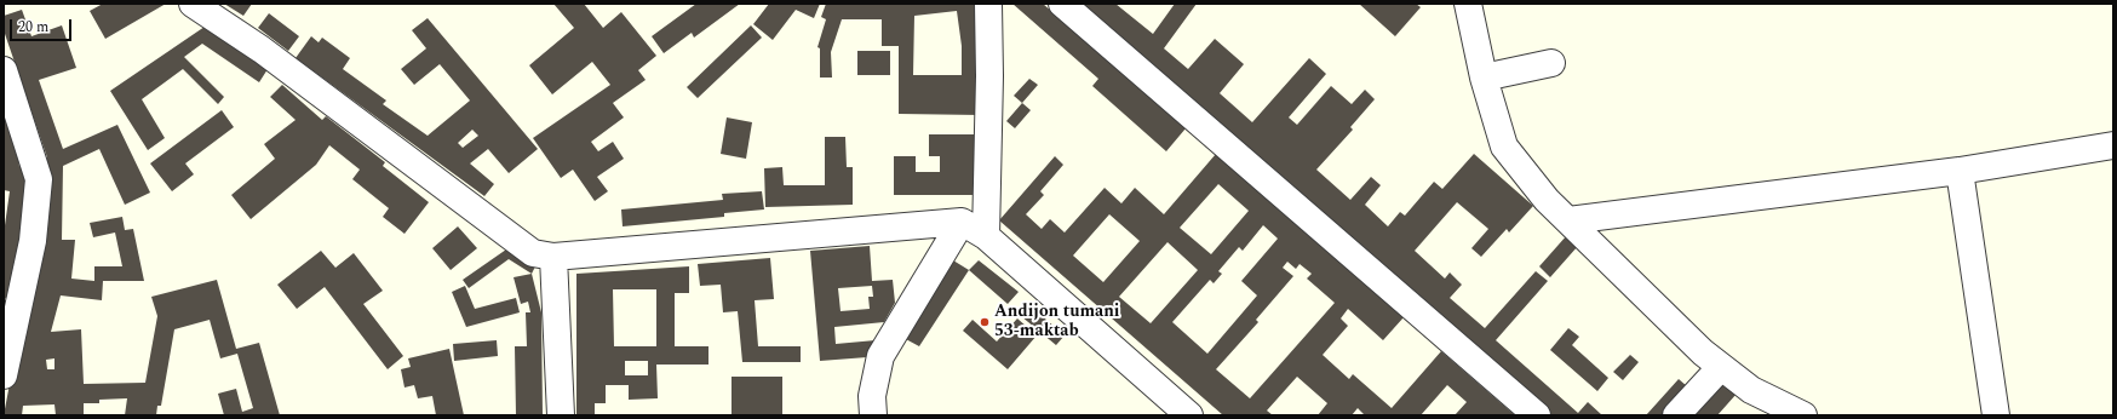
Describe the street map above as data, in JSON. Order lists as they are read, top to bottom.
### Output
{
  "places": ["Andijon tumani 53-maktab"],
  "scale_bar": "20 m"
}
